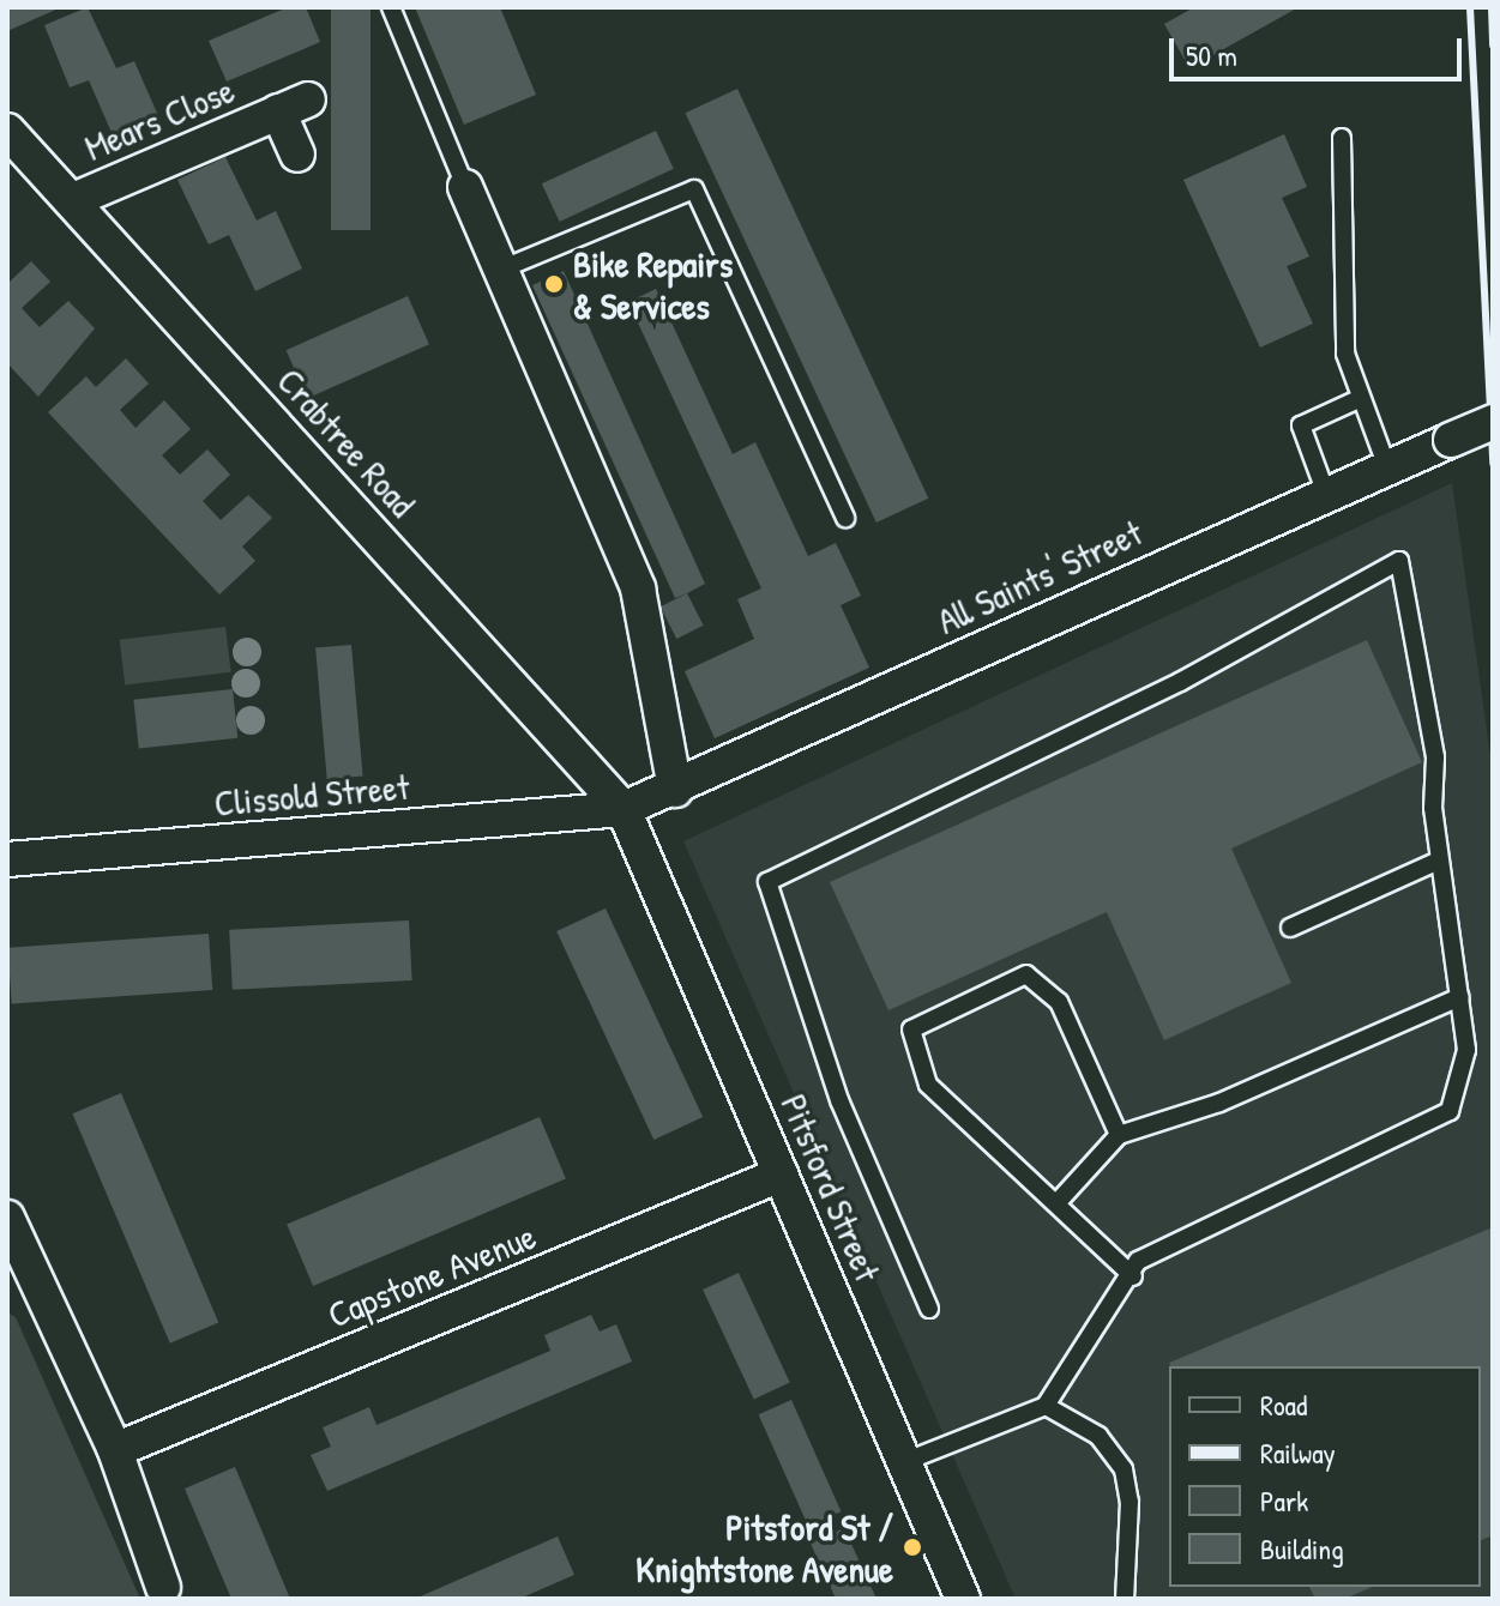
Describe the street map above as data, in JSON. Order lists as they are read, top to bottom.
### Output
{
  "streets": {
    "street": [
      "Mears Close",
      "Crabtree Road",
      "All Saints' Street",
      "Clissold Street",
      "Pitsford Street",
      "Capstone Avenue"
    ]
  },
  "crossings": [
    ["Mears Close", "Crabtree Road"],
    ["Crabtree Road", "All Saints' Street"],
    ["Crabtree Road", "Clissold Street"],
    ["Crabtree Road", "Pitsford Street"],
    ["All Saints' Street", "Clissold Street"],
    ["All Saints' Street", "Pitsford Street"],
    ["Clissold Street", "Pitsford Street"],
    ["Pitsford Street", "Capstone Avenue"]
  ],
  "places": ["Bike Repairs & Services", "Pitsford St / Knightstone Avenue"],
  "legend": [
    "Road",
    "Railway",
    "Park",
    "Building"
  ],
  "scale_bar": "50 m"
}
